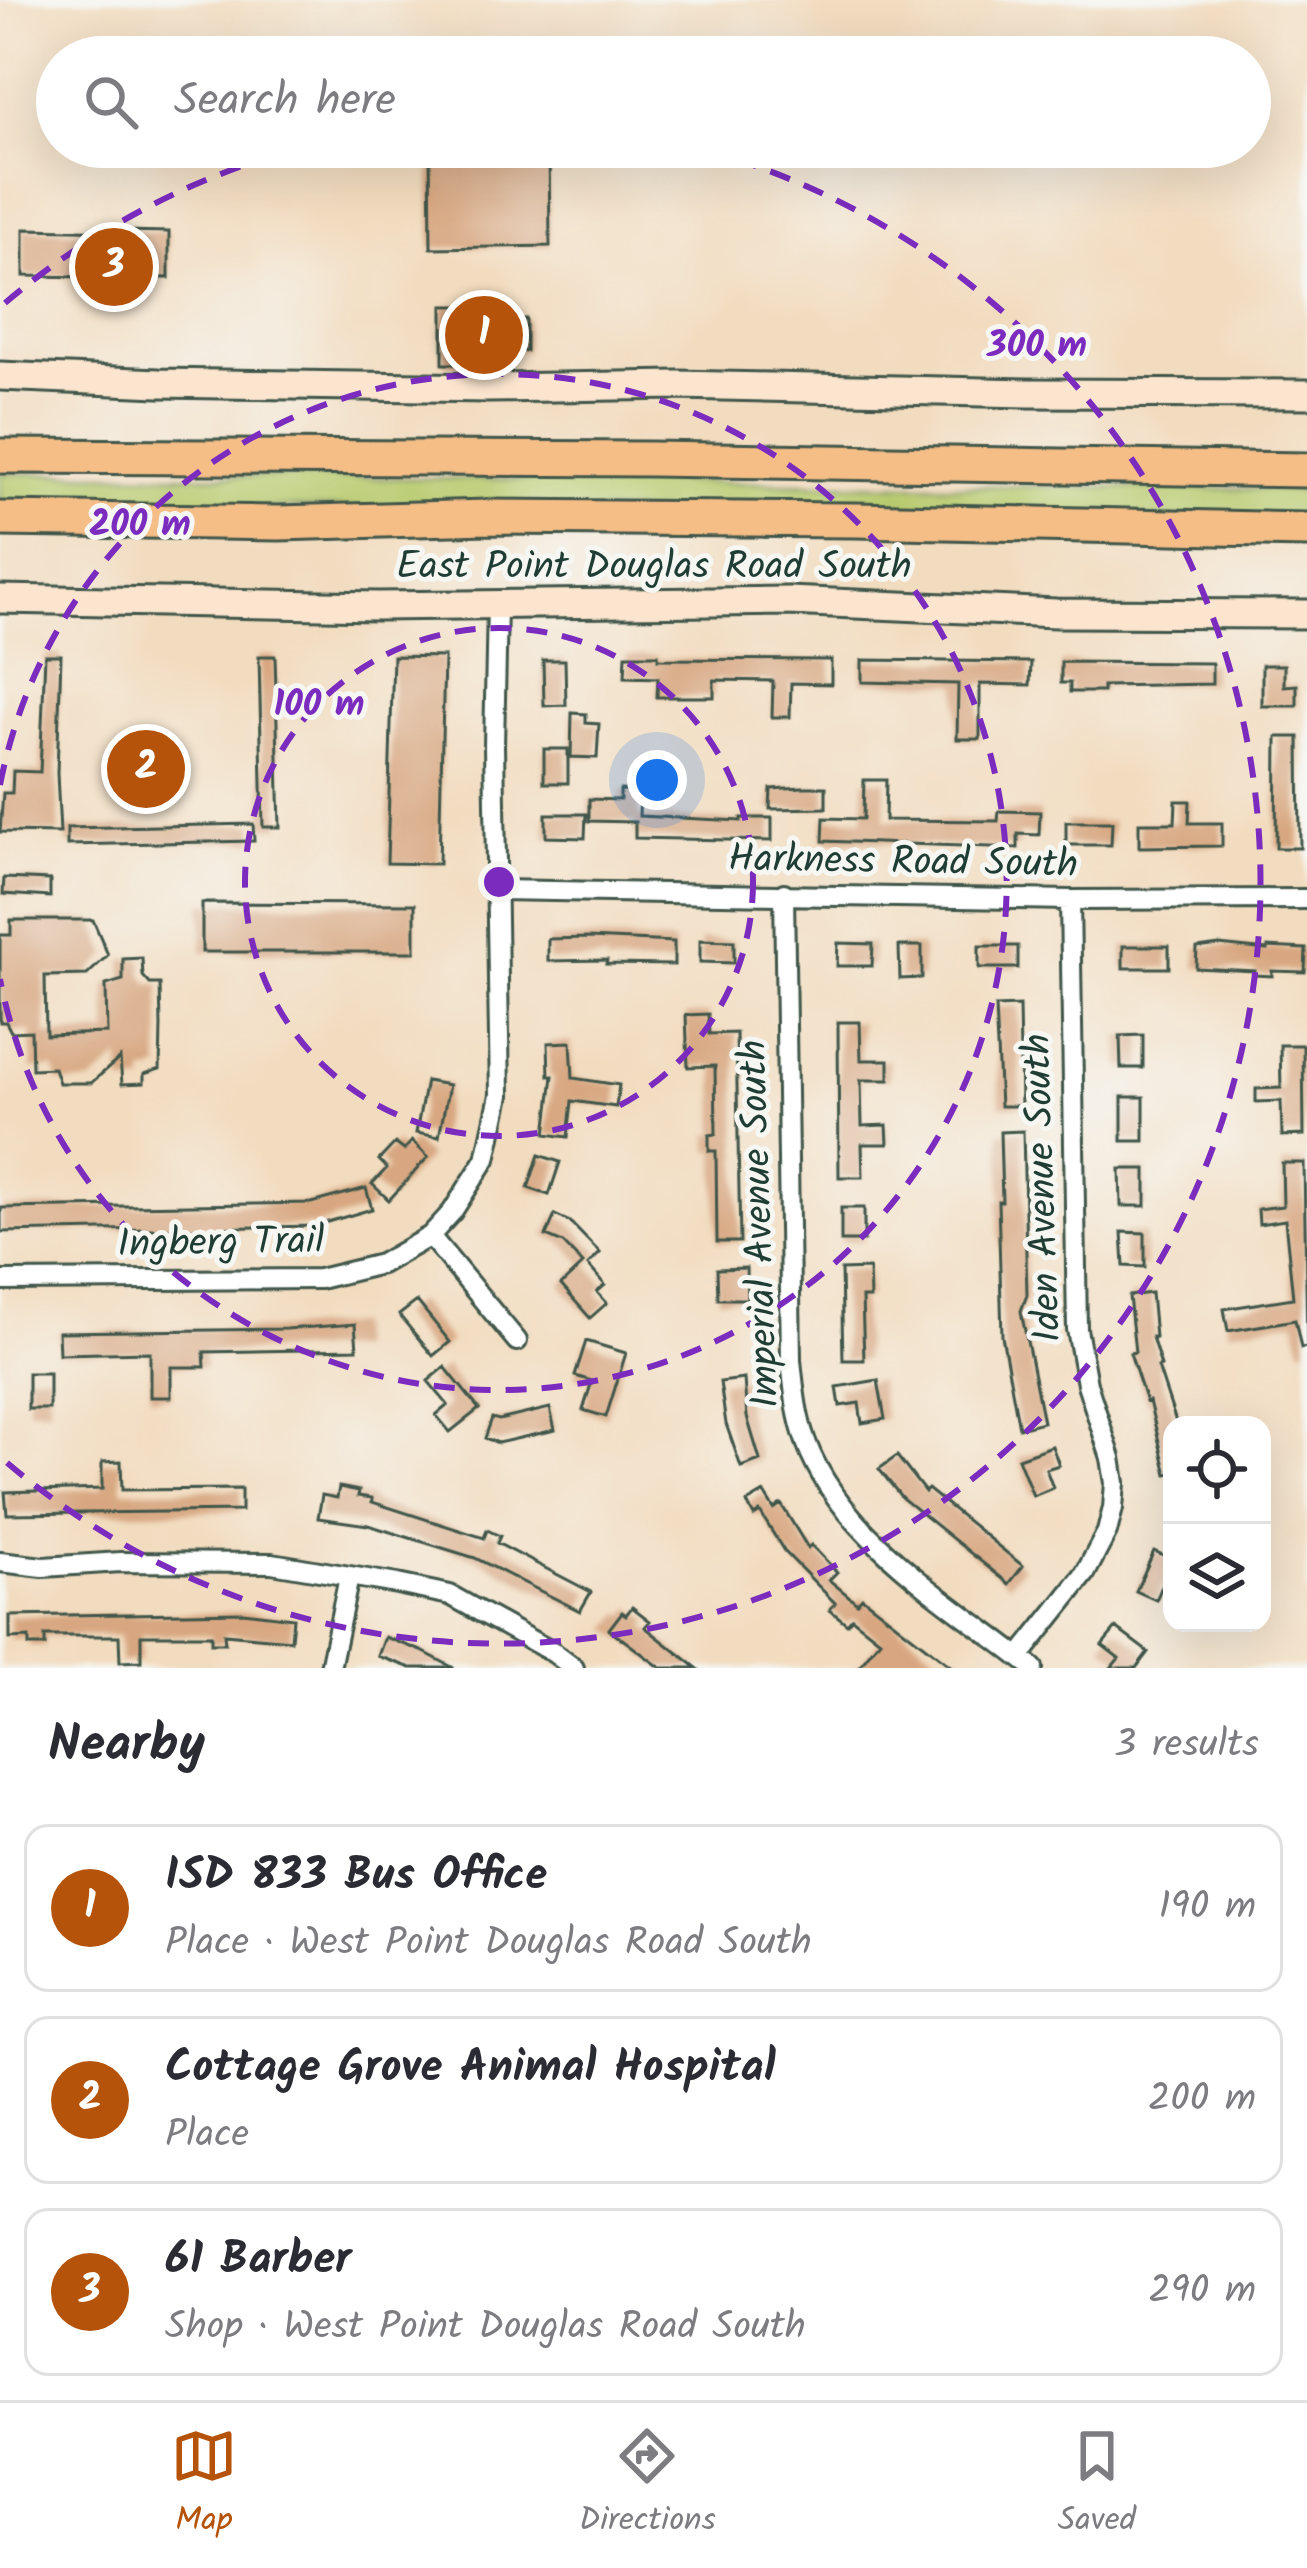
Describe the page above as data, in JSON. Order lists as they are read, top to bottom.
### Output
{
  "streets": {
    "street": [
      "East Point Douglas Road South",
      "Harkness Road South",
      "Iden Avenue South",
      "Imperial Avenue South",
      "Ingberg Trail"
    ]
  },
  "crossings": [
    ["East Point Douglas Road South", "Ingberg Trail"],
    ["Harkness Road South", "Iden Avenue South"],
    ["Harkness Road South", "Imperial Avenue South"],
    ["Harkness Road South", "Ingberg Trail"],
    ["Iden Avenue South", "Imperial Avenue South"]
  ],
  "page": {
    "search": "Search here",
    "pins": ["3", "1", "2"],
    "heading": ["Nearby", "3 results"],
    "list": [
      {
        "mark": "1",
        "name": "ISD 833 Bus Office",
        "note": "Place · West Point Douglas Road South",
        "value": "190 m"
      },
      {
        "mark": "2",
        "name": "Cottage Grove Animal Hospital",
        "note": "Place",
        "value": "200 m"
      },
      {
        "mark": "3",
        "name": "61 Barber",
        "note": "Shop · West Point Douglas Road South",
        "value": "290 m"
      }
    ],
    "nav": ["Map", "Directions", "Saved"]
  },
  "rings": ["300 m", "200 m", "100 m"]
}
